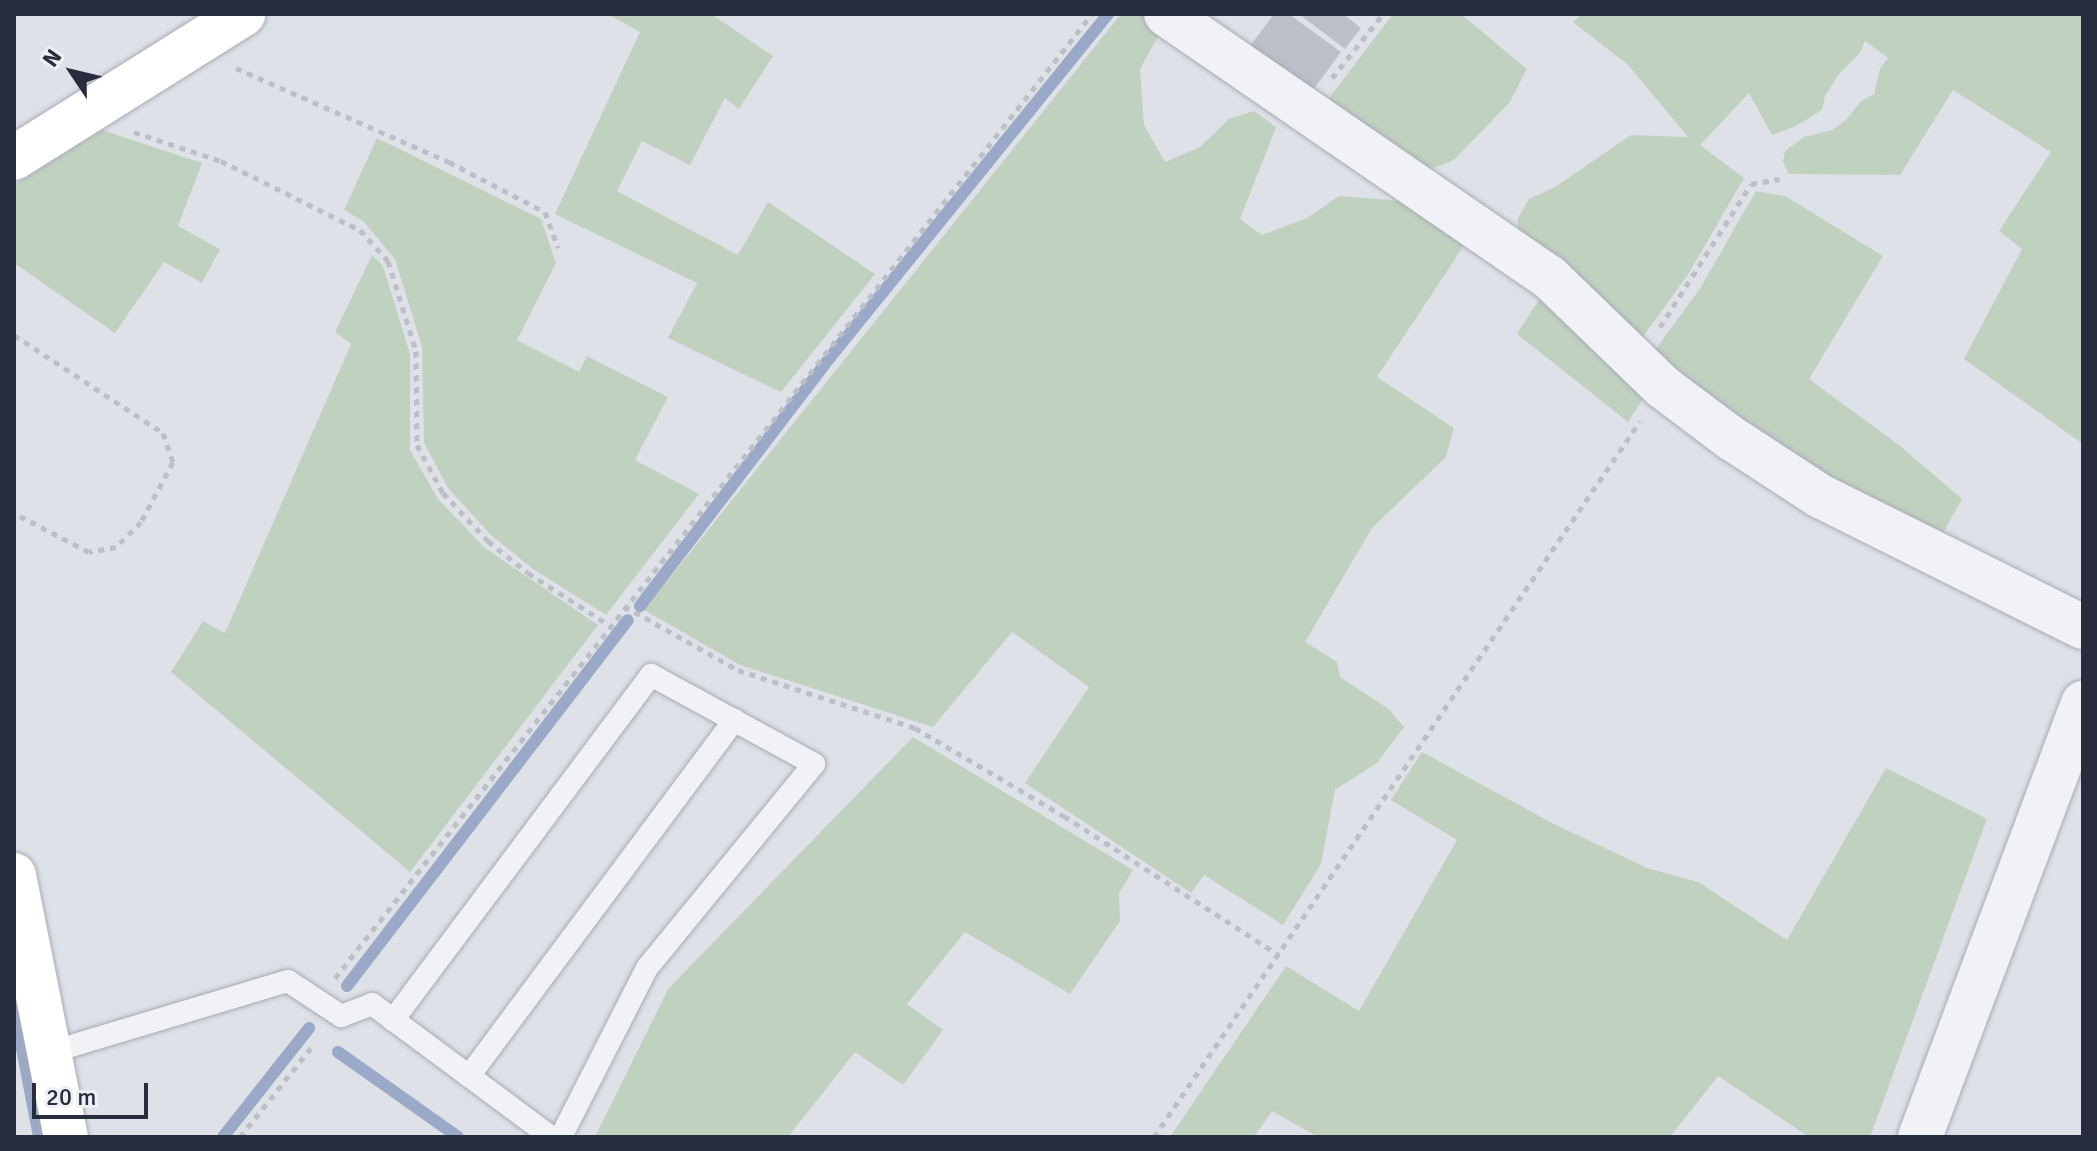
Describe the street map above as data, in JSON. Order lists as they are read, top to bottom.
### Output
{
  "scale_bar": "20 m",
  "north": "top left"
}
